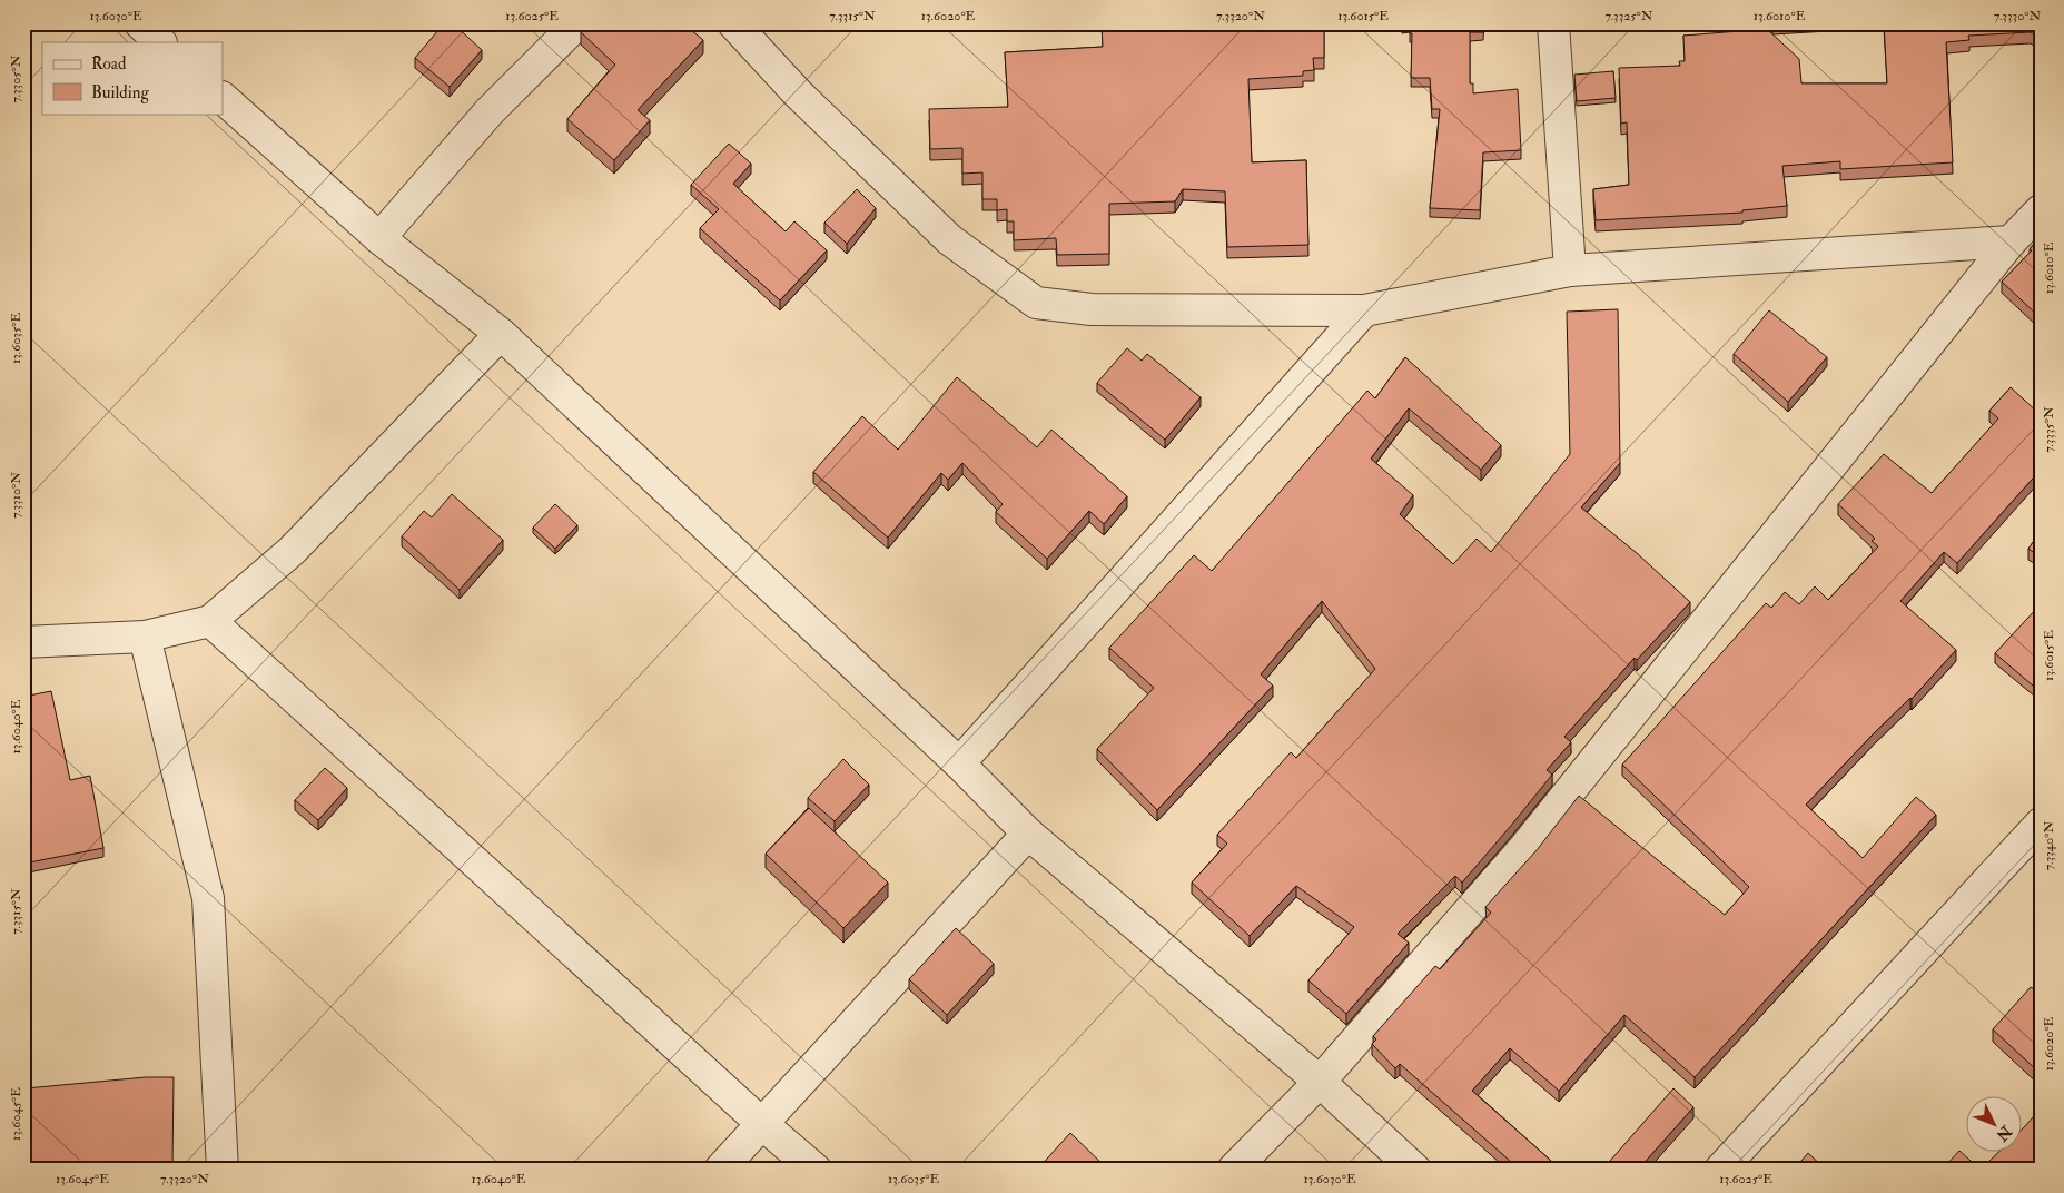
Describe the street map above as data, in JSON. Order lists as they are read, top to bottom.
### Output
{
  "legend": ["Road", "Building"],
  "north": "bottom right",
  "coordinates": [
    "13.6030°E",
    "13.6025°E",
    "7.3315°N",
    "13.6020°E",
    "7.3320°N",
    "13.6015°E",
    "7.3325°N",
    "13.6010°E",
    "7.3330°N",
    "7.3305°N",
    "13.6035°E",
    "7.3335°N",
    "7.3310°N",
    "13.6040°E",
    "7.3340°N",
    "13.6045°E"
  ]
}
